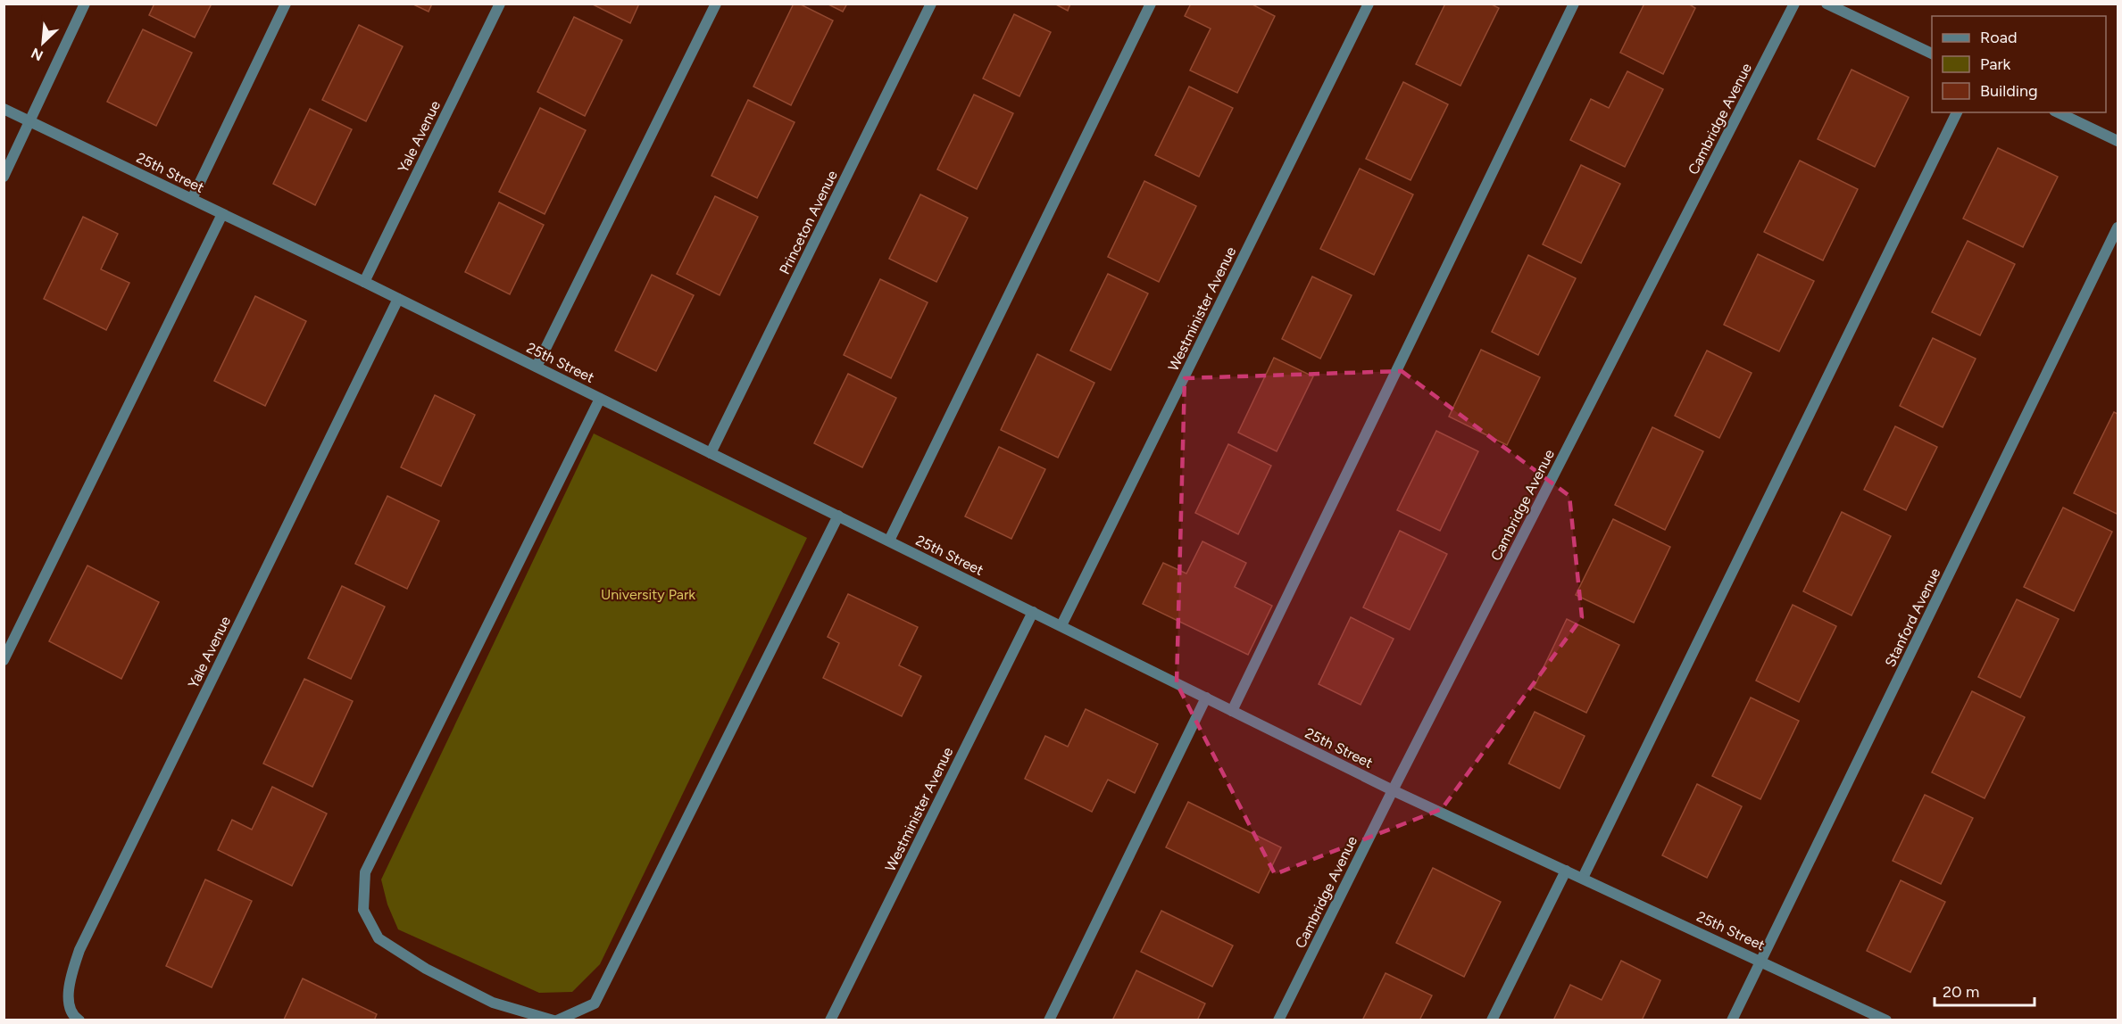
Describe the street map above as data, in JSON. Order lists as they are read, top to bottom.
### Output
{
  "streets": {
    "street": [
      "Cambridge Avenue",
      "Yale Avenue",
      "25th Street",
      "Princeton Avenue",
      "Westminister Avenue",
      "Stanford Avenue"
    ]
  },
  "crossings": [
    ["Cambridge Avenue", "25th Street"],
    ["Yale Avenue", "25th Street"],
    ["25th Street", "Princeton Avenue"],
    ["25th Street", "Westminister Avenue"],
    ["25th Street", "Stanford Avenue"]
  ],
  "parks": ["University Park"],
  "legend": ["Road", "Park", "Building"],
  "scale_bar": "20 m",
  "north": "bottom left"
}
